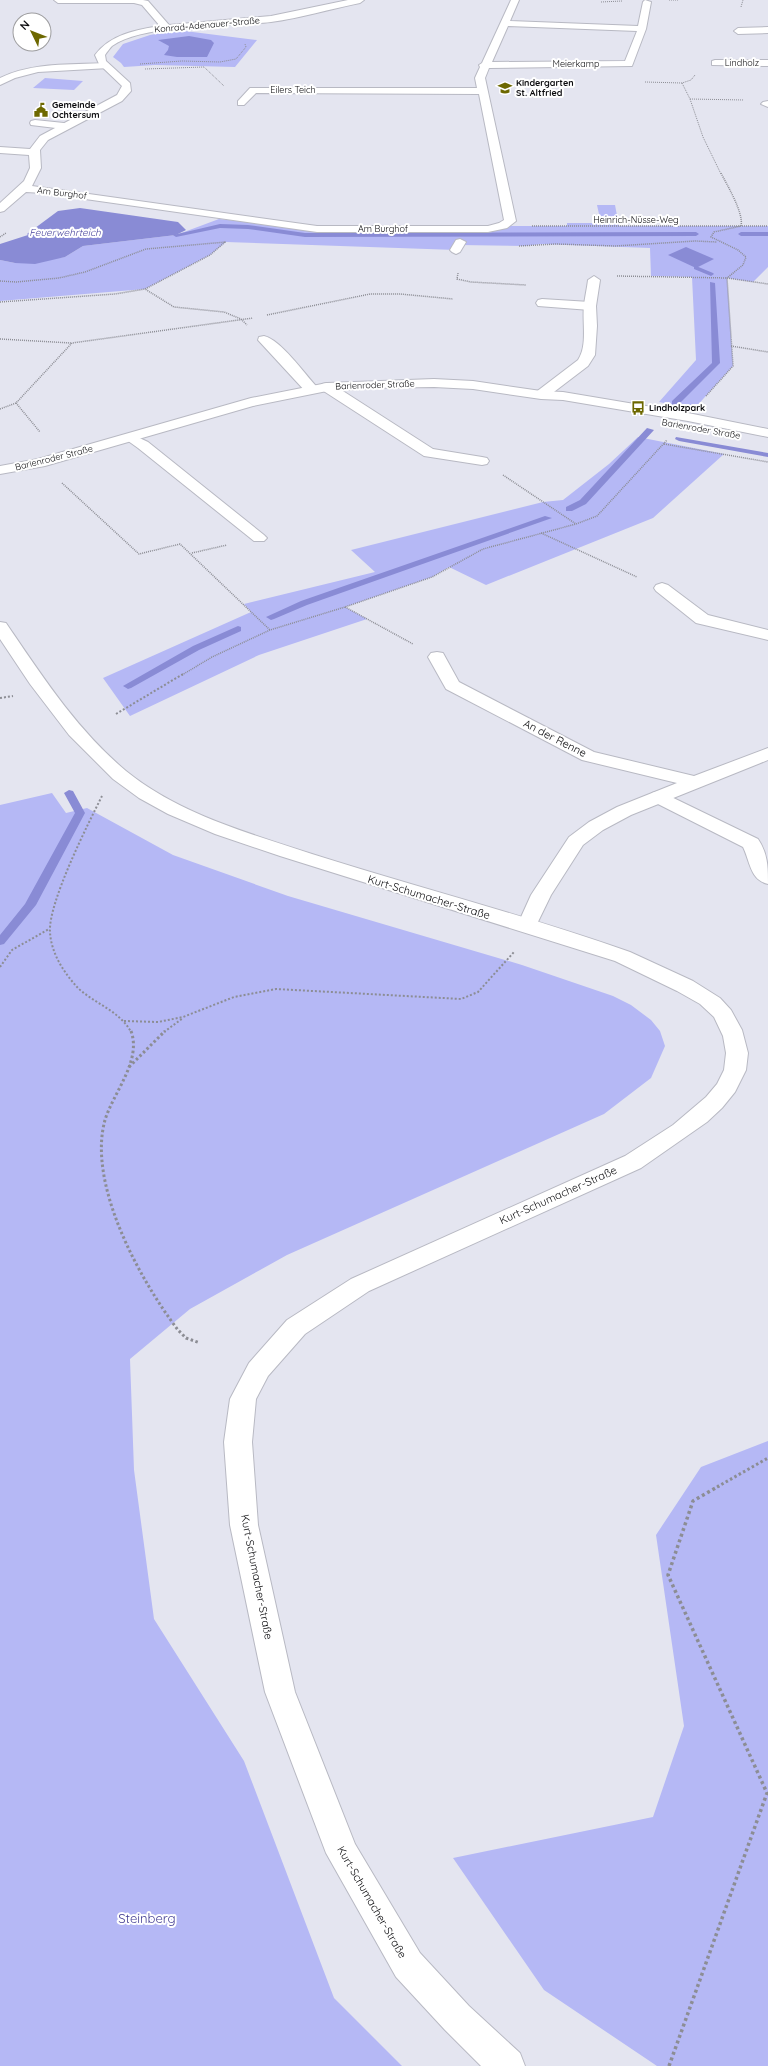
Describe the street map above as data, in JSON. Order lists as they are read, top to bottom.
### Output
{
  "streets": {
    "street": [
      "Konrad-Adenauer-Straße",
      "Lindholz",
      "Meierkamp",
      "Eilers Teich",
      "Am Burghof",
      "Barienroder Straße",
      "An der Renne",
      "Kurt-Schumacher-Straße"
    ],
    "path": ["Heinrich-Nüsse-Weg"]
  },
  "crossings": [
    ["Am Burghof", "Heinrich-Nüsse-Weg"]
  ],
  "water": ["Feuerwehrteich"],
  "parks": ["Steinberg"],
  "places": {
    "school or university": ["Kindergarten St. Altfried"],
    "public building": ["Gemeinde Ochtersum"],
    "bus stop": ["Lindholzpark"]
  },
  "north": "top left"
}
